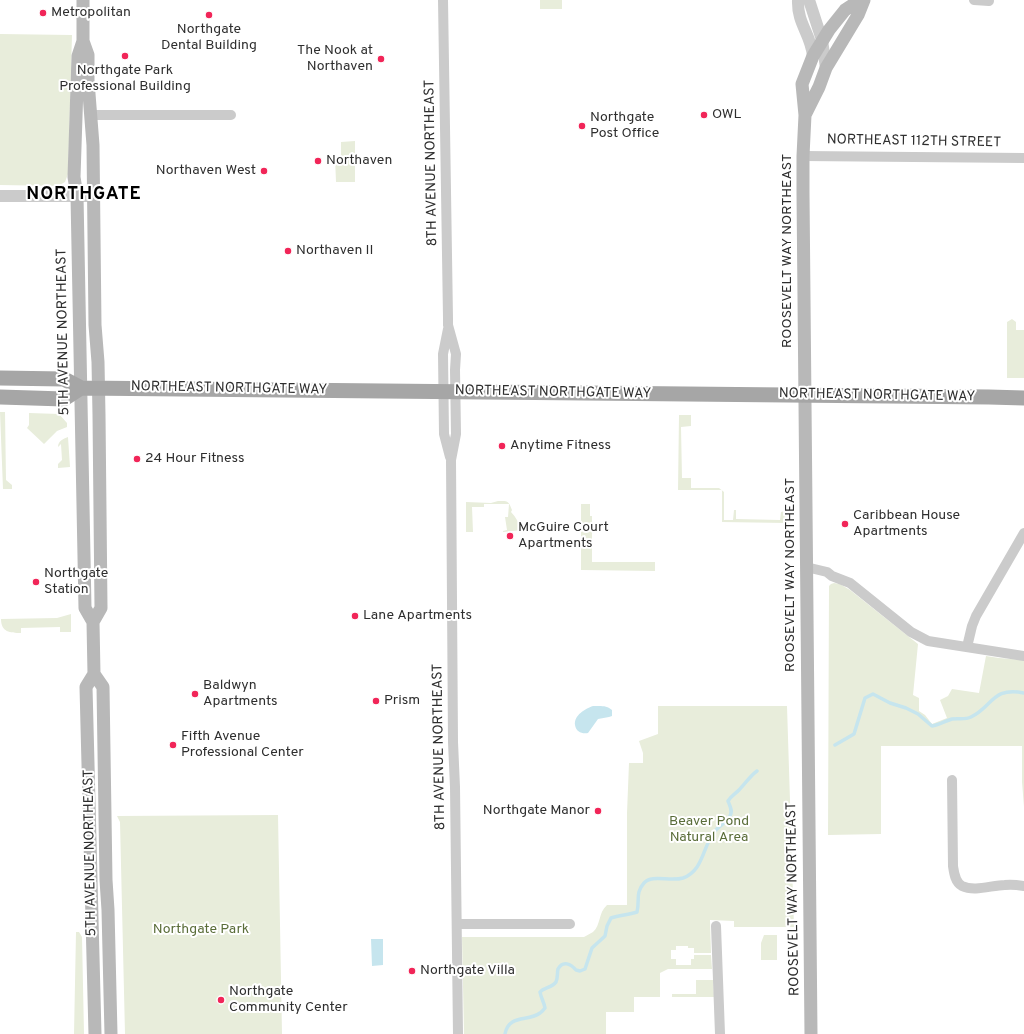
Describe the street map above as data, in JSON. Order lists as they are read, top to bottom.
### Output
{
  "streets": {
    "main road": ["ROOSEVELT WAY NORTHEAST", "5TH AVENUE NORTHEAST", "NORTHEAST NORTHGATE WAY"],
    "street": ["NORTHEAST 112TH STREET", "8TH AVENUE NORTHEAST"]
  },
  "crossings": [
    ["NORTHEAST 112TH STREET", "ROOSEVELT WAY NORTHEAST"],
    ["8TH AVENUE NORTHEAST", "NORTHEAST NORTHGATE WAY"],
    ["ROOSEVELT WAY NORTHEAST", "NORTHEAST NORTHGATE WAY"],
    ["5TH AVENUE NORTHEAST", "NORTHEAST NORTHGATE WAY"]
  ],
  "districts": ["NORTHGATE"],
  "parks": ["Beaver Pond Natural Area", "Northgate Park"],
  "places": [
    "Metropolitan",
    "Northgate Dental Building",
    "Northgate Park Professional Building",
    "The Nook at Northaven",
    "OWL",
    "Northgate Post Office",
    "Northaven",
    "Northaven West",
    "Northaven II",
    "Anytime Fitness",
    "24 Hour Fitness",
    "Caribbean House Apartments",
    "McGuire Court Apartments",
    "Northgate Station",
    "Lane Apartments",
    "Baldwyn Apartments",
    "Prism",
    "Fifth Avenue Professional Center",
    "Northgate Manor",
    "Northgate Villa",
    "Northgate Community Center"
  ]
}
